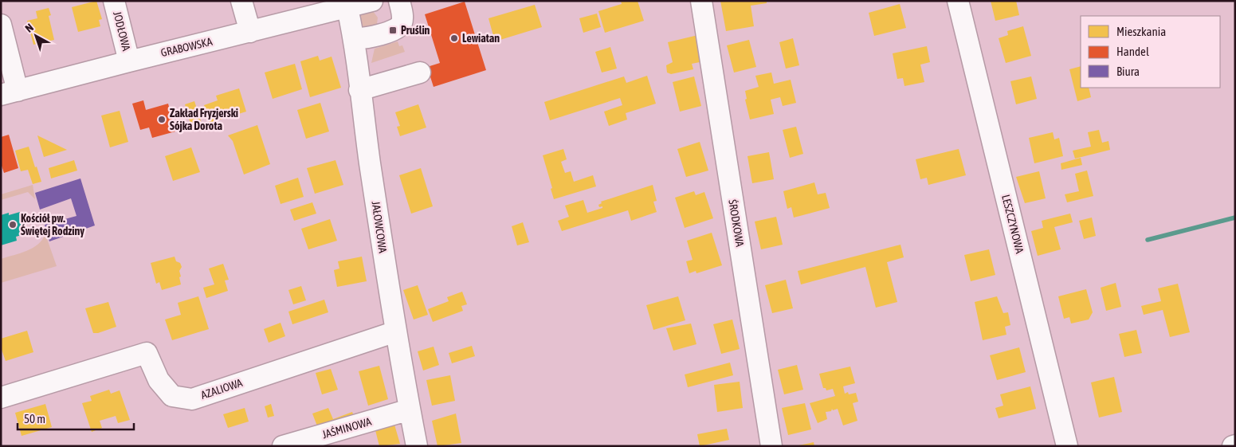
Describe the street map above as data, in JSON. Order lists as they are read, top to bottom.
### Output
{
  "streets": {
    "street": [
      "JODŁOWA",
      "GRABOWSKA",
      "ŚRODKOWA",
      "LESZCZYNOWA",
      "JAŁOWCOWA",
      "AZALIOWA",
      "JAŚMINOWA"
    ]
  },
  "crossings": [
    ["JODŁOWA", "GRABOWSKA"],
    ["GRABOWSKA", "JAŁOWCOWA"],
    ["JAŁOWCOWA", "AZALIOWA"],
    ["JAŁOWCOWA", "JAŚMINOWA"]
  ],
  "places": {
    "transit": ["Pruślin"],
    "other": ["Lewiatan", "Zakład Fryzjerski Sójka Dorota", "Kościół pw. Świętej Rodziny"]
  },
  "legend": ["Mieszkania", "Handel", "Biura"],
  "scale_bar": "50 m",
  "north": "top left"
}
